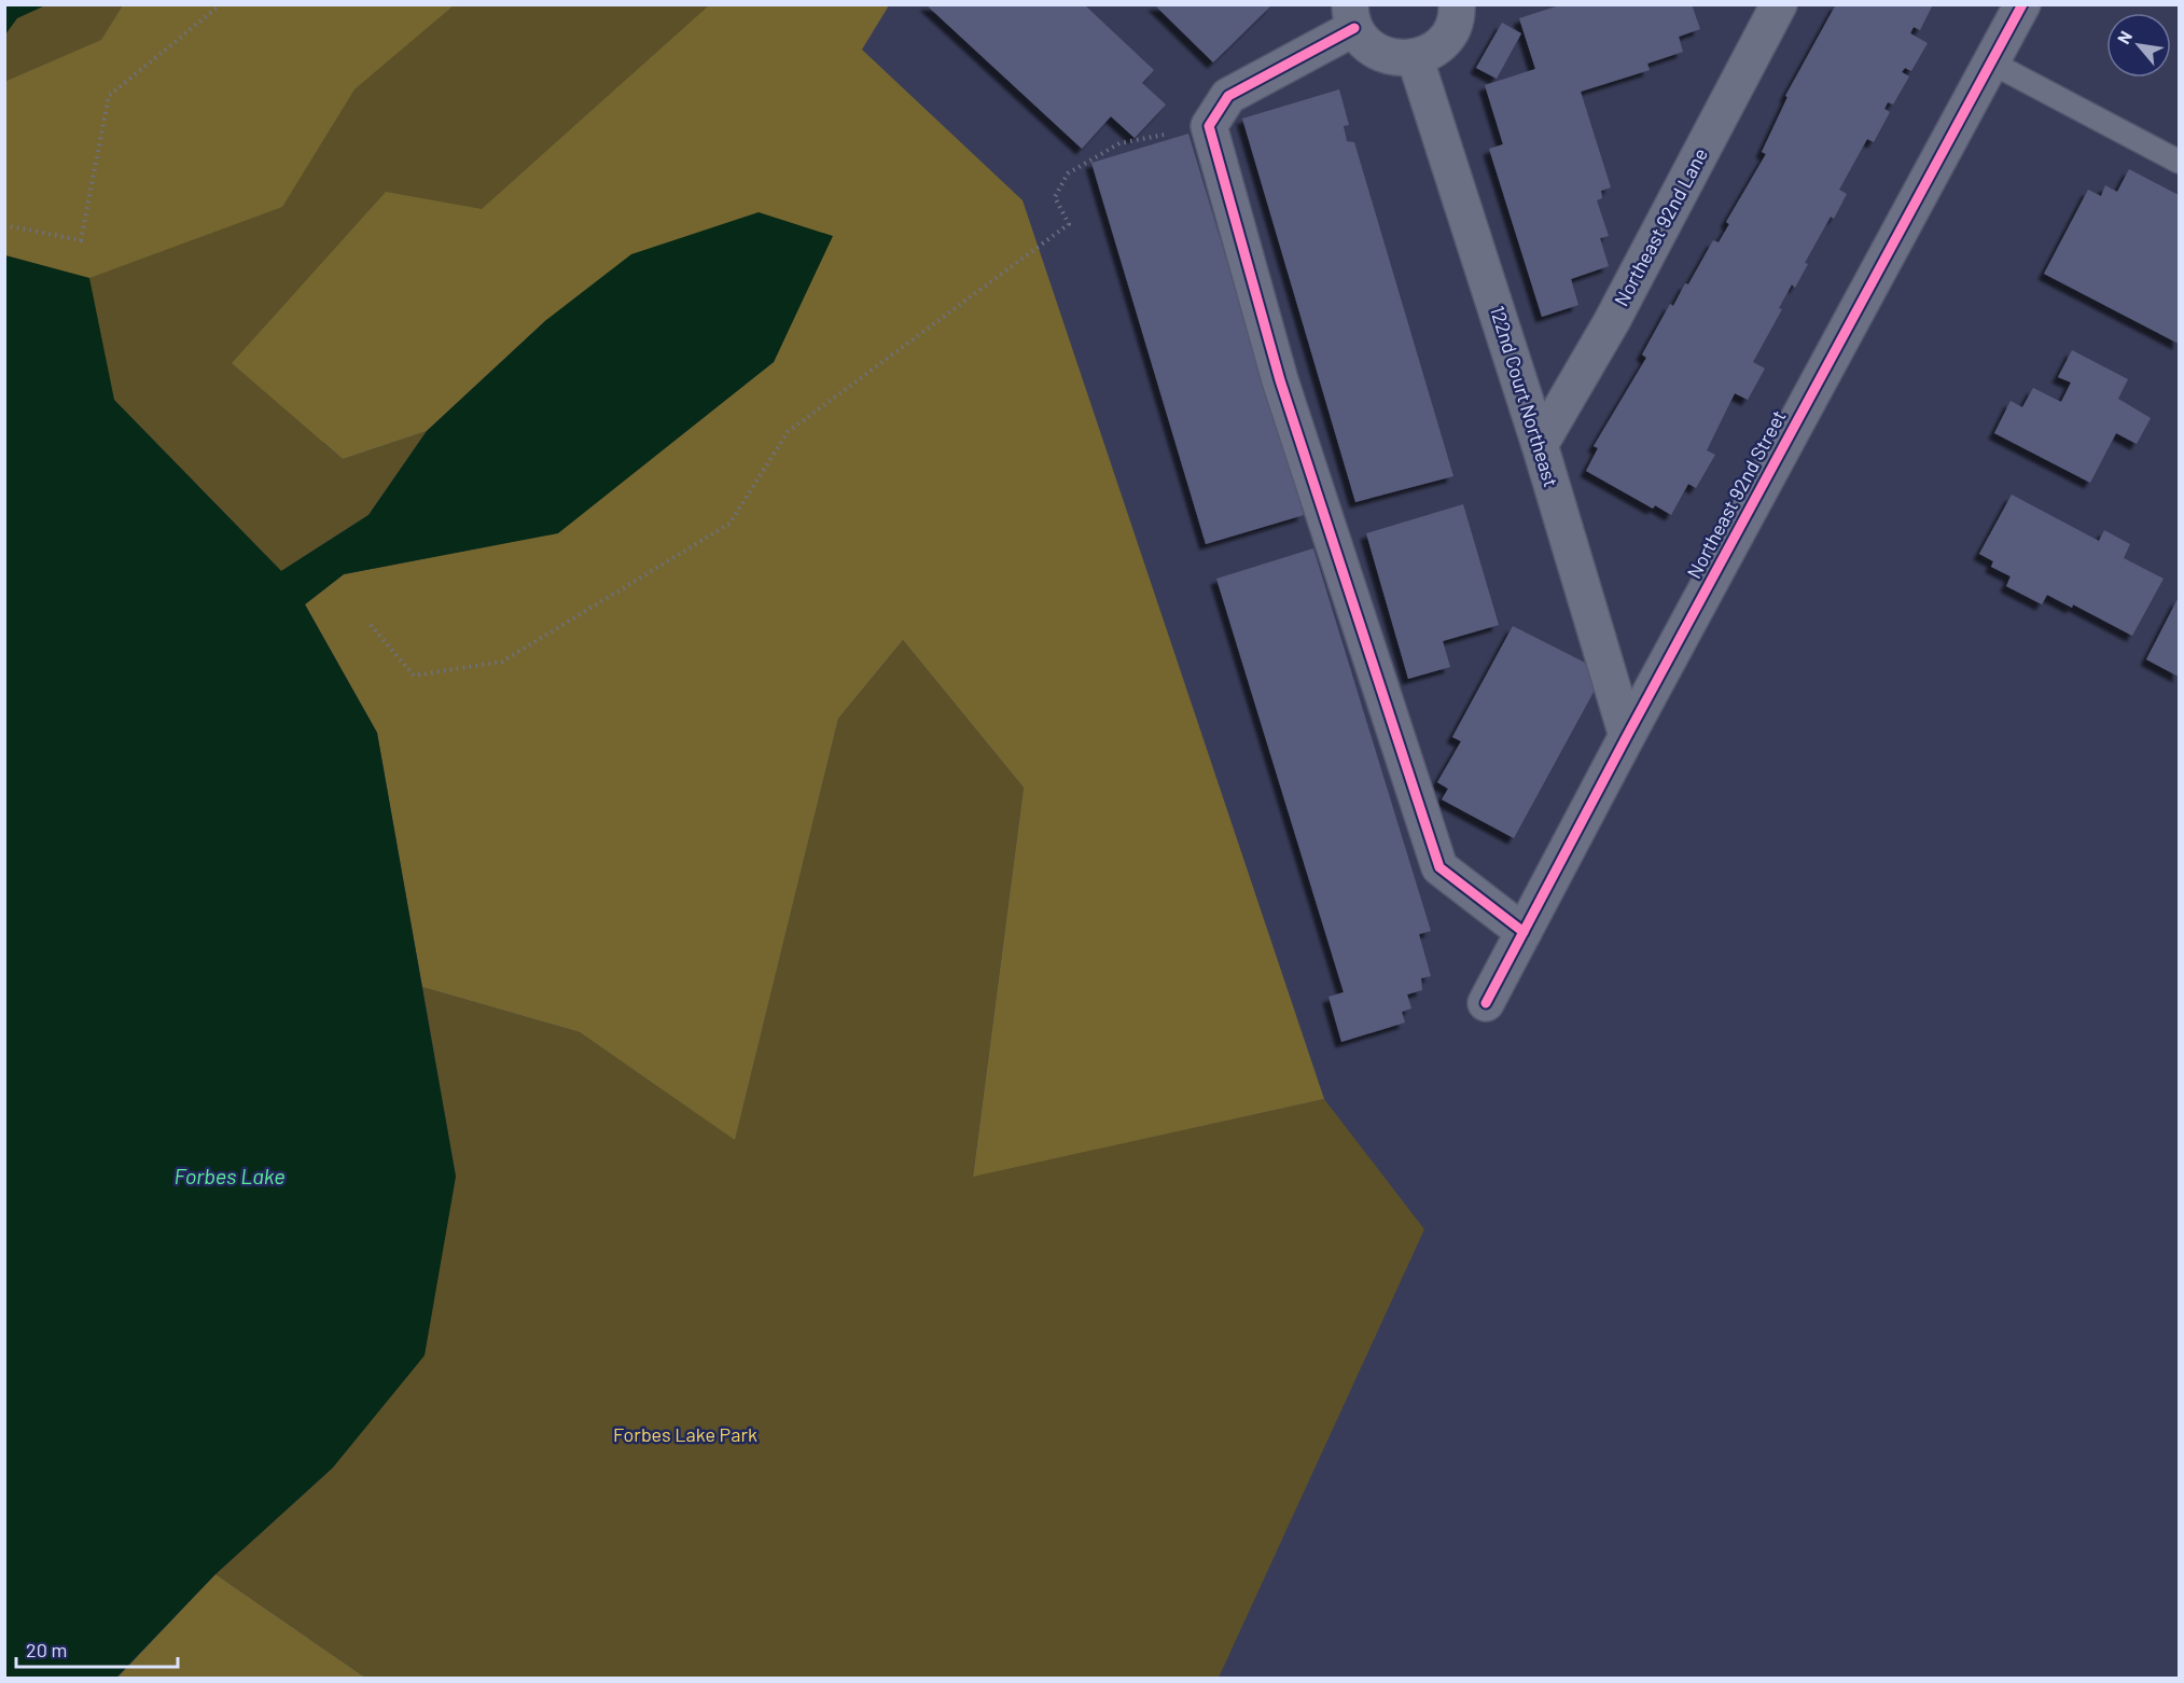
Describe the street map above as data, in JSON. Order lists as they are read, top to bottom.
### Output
{
  "streets": {
    "street": ["Northeast 92nd Lane", "122nd Court Northeast", "Northeast 92nd Street"]
  },
  "crossings": [
    ["Northeast 92nd Lane", "122nd Court Northeast"],
    ["122nd Court Northeast", "Northeast 92nd Street"]
  ],
  "water": ["Forbes Lake"],
  "parks": ["Forbes Lake Park"],
  "scale_bar": "20 m",
  "north": "top left"
}
